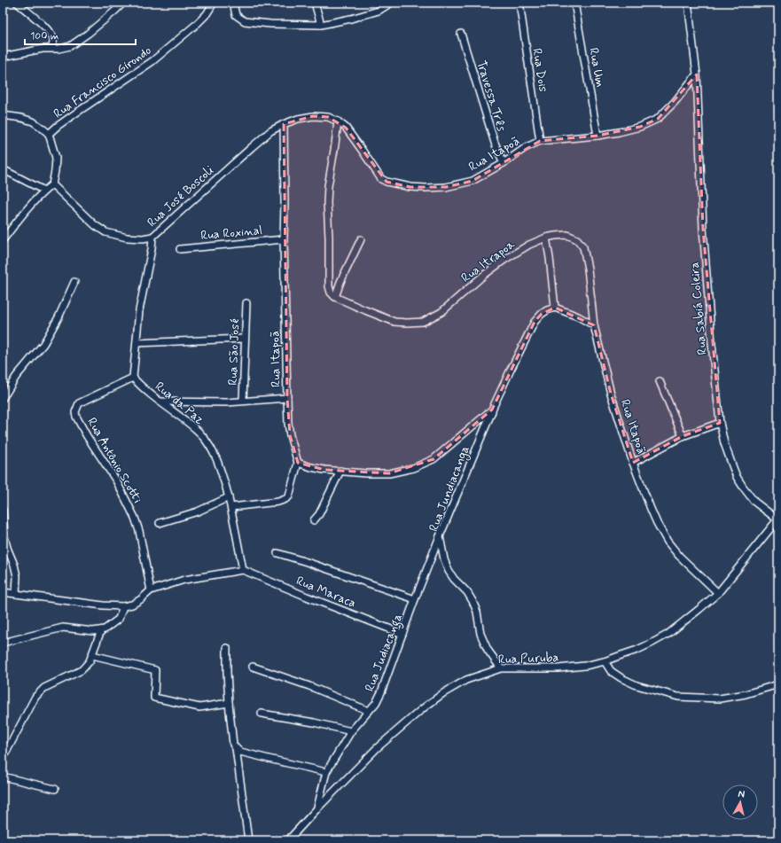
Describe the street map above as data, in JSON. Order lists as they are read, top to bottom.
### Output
{
  "streets": {
    "street": [
      "Rua Um",
      "Rua Dois",
      "Rua Francisco Girondo",
      "Travessa Três",
      "Rua Itapoã",
      "Rua José Boscoli",
      "Rua Roxinal",
      "Rua Itrapoa",
      "Rua Sabiá Coleira",
      "Rua São José",
      "Rua da Paz",
      "Rua Antônio Scotti",
      "Rua Jundiacanga",
      "Rua Maraca",
      "Rua Judiacanga",
      "Rua Puruba"
    ]
  },
  "crossings": [
    ["Rua Um", "Rua Itapoã"],
    ["Rua Dois", "Rua Itapoã"],
    ["Travessa Três", "Rua Itapoã"],
    ["Rua Itapoã", "Rua José Boscoli"],
    ["Rua Itapoã", "Rua Roxinal"],
    ["Rua Itapoã", "Rua Itrapoa"],
    ["Rua Itapoã", "Rua Sabiá Coleira"],
    ["Rua Itapoã", "Rua São José"],
    ["Rua Itapoã", "Rua Puruba"],
    ["Rua Sabiá Coleira", "Rua Puruba"],
    ["Rua São José", "Rua da Paz"],
    ["Rua da Paz", "Rua Antônio Scotti"],
    ["Rua da Paz", "Rua Maraca"],
    ["Rua Jundiacanga", "Rua Judiacanga"],
    ["Rua Jundiacanga", "Rua Puruba"],
    ["Rua Maraca", "Rua Judiacanga"],
    ["Rua Judiacanga", "Rua Puruba"]
  ],
  "scale_bar": "100 m",
  "north": "top"
}
